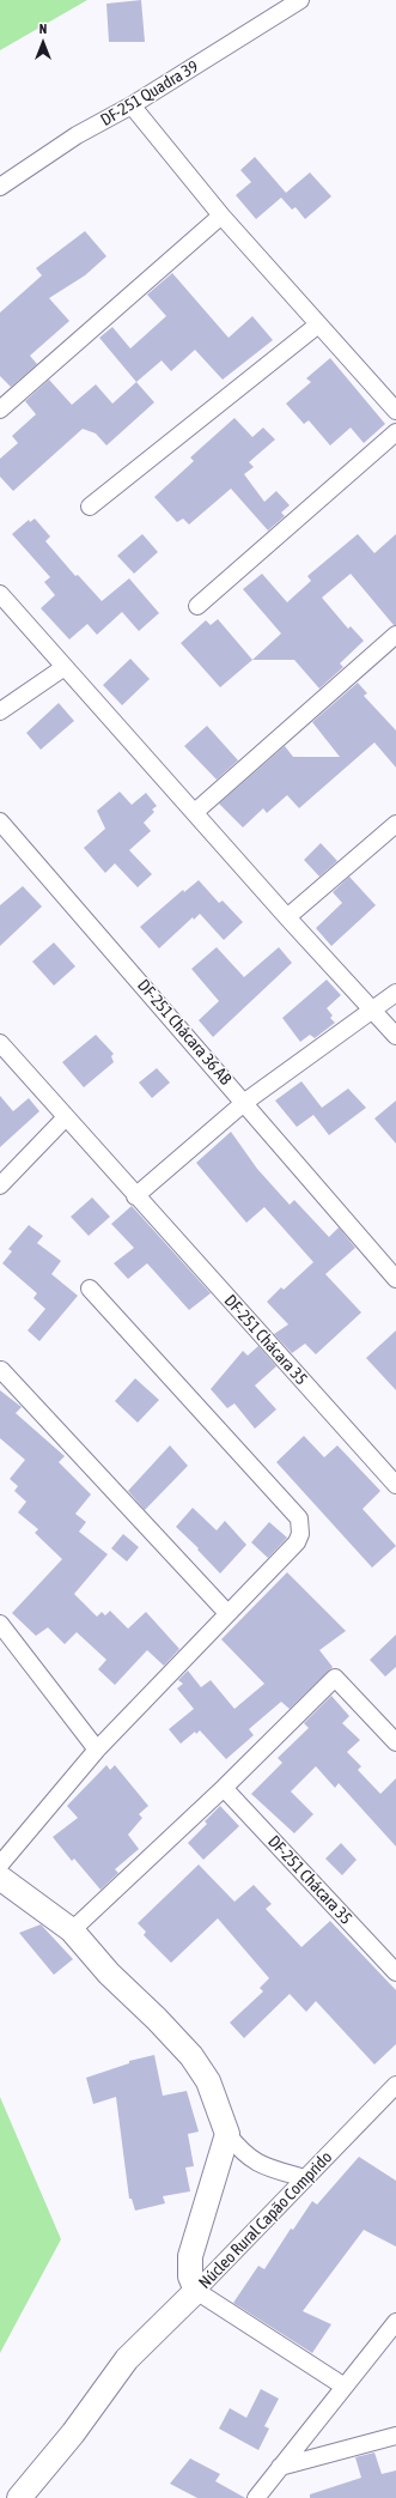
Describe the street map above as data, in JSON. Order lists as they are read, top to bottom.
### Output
{
  "streets": {
    "street": [
      "DF-251 Quadra 39",
      "DF-251 Chácara 36 AB",
      "DF-251 Chácara 35",
      "Núcleo Rural Capão Comprido"
    ]
  },
  "north": "top"
}
